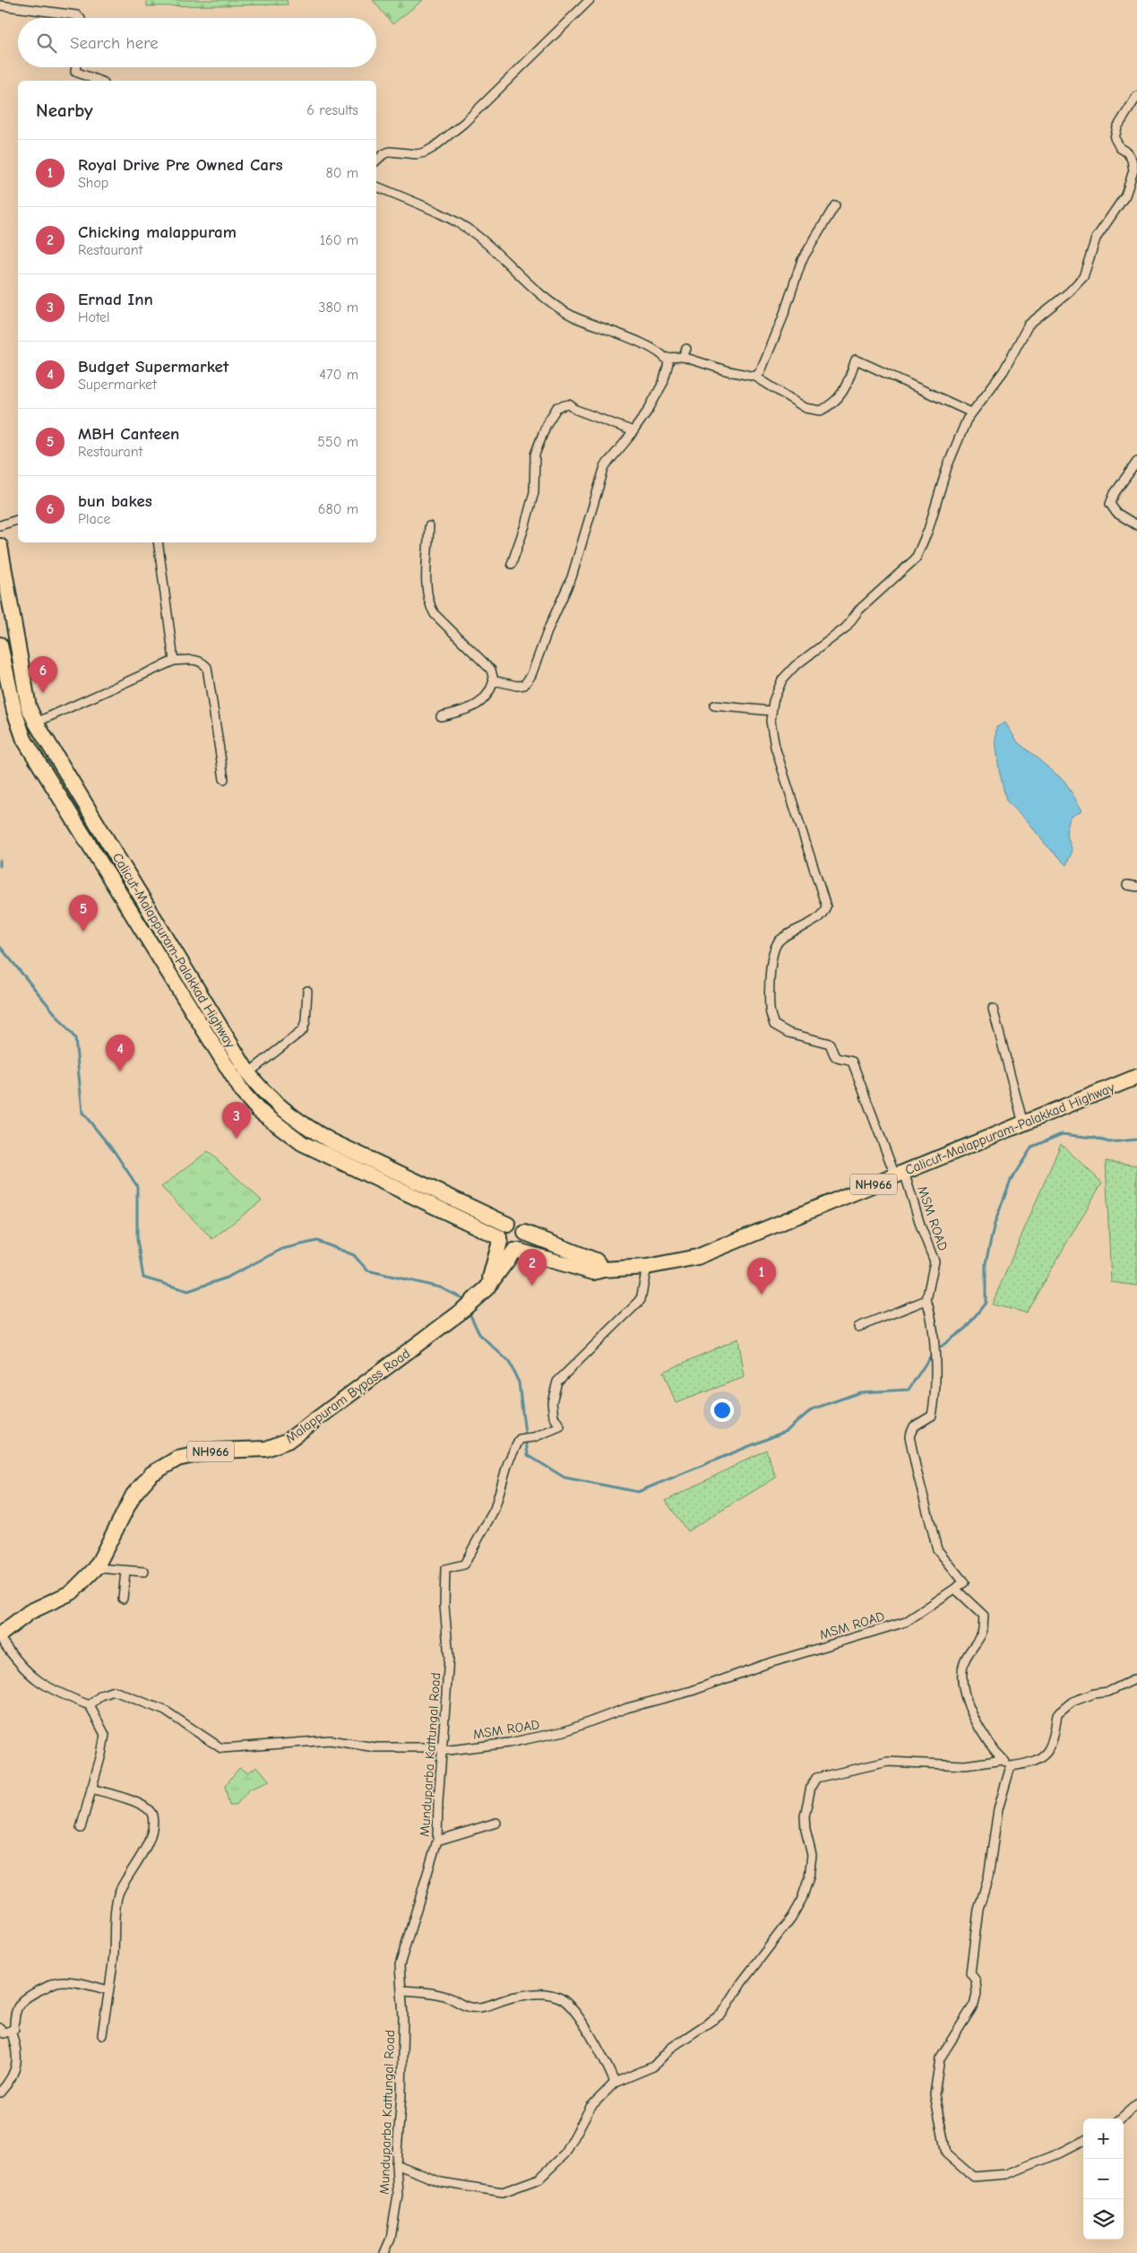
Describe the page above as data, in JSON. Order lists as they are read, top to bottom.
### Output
{
  "streets": {
    "highway": ["Calicut-Malappuram-Palakkad Highway", "NH966", "Malappuram Bypass Road"],
    "street": ["MSM ROAD", "Munduparba Kattungal Road"]
  },
  "crossings": [
    ["Calicut-Malappuram-Palakkad Highway", "NH966"],
    ["Calicut-Malappuram-Palakkad Highway", "MSM ROAD"],
    ["Calicut-Malappuram-Palakkad Highway", "Malappuram Bypass Road"],
    ["Calicut-Malappuram-Palakkad Highway", "Munduparba Kattungal Road"],
    ["NH966", "Malappuram Bypass Road"],
    ["MSM ROAD", "Munduparba Kattungal Road"]
  ],
  "page": {
    "search": "Search here",
    "heading": ["Nearby", "6 results"],
    "list": [
      {
        "mark": "1",
        "name": "Royal Drive Pre Owned Cars",
        "note": "Shop",
        "value": "80 m"
      },
      {
        "mark": "2",
        "name": "Chicking malappuram",
        "note": "Restaurant",
        "value": "160 m"
      },
      {
        "mark": "3",
        "name": "Ernad Inn",
        "note": "Hotel",
        "value": "380 m"
      },
      {
        "mark": "4",
        "name": "Budget Supermarket",
        "note": "Supermarket",
        "value": "470 m"
      },
      {
        "mark": "5",
        "name": "MBH Canteen",
        "note": "Restaurant",
        "value": "550 m"
      },
      {
        "mark": "6",
        "name": "bun bakes",
        "note": "Place",
        "value": "680 m"
      }
    ],
    "pins": [
      "6",
      "5",
      "4",
      "3",
      "2",
      "1"
    ],
    "map_buttons": ["+", "−"]
  }
}
